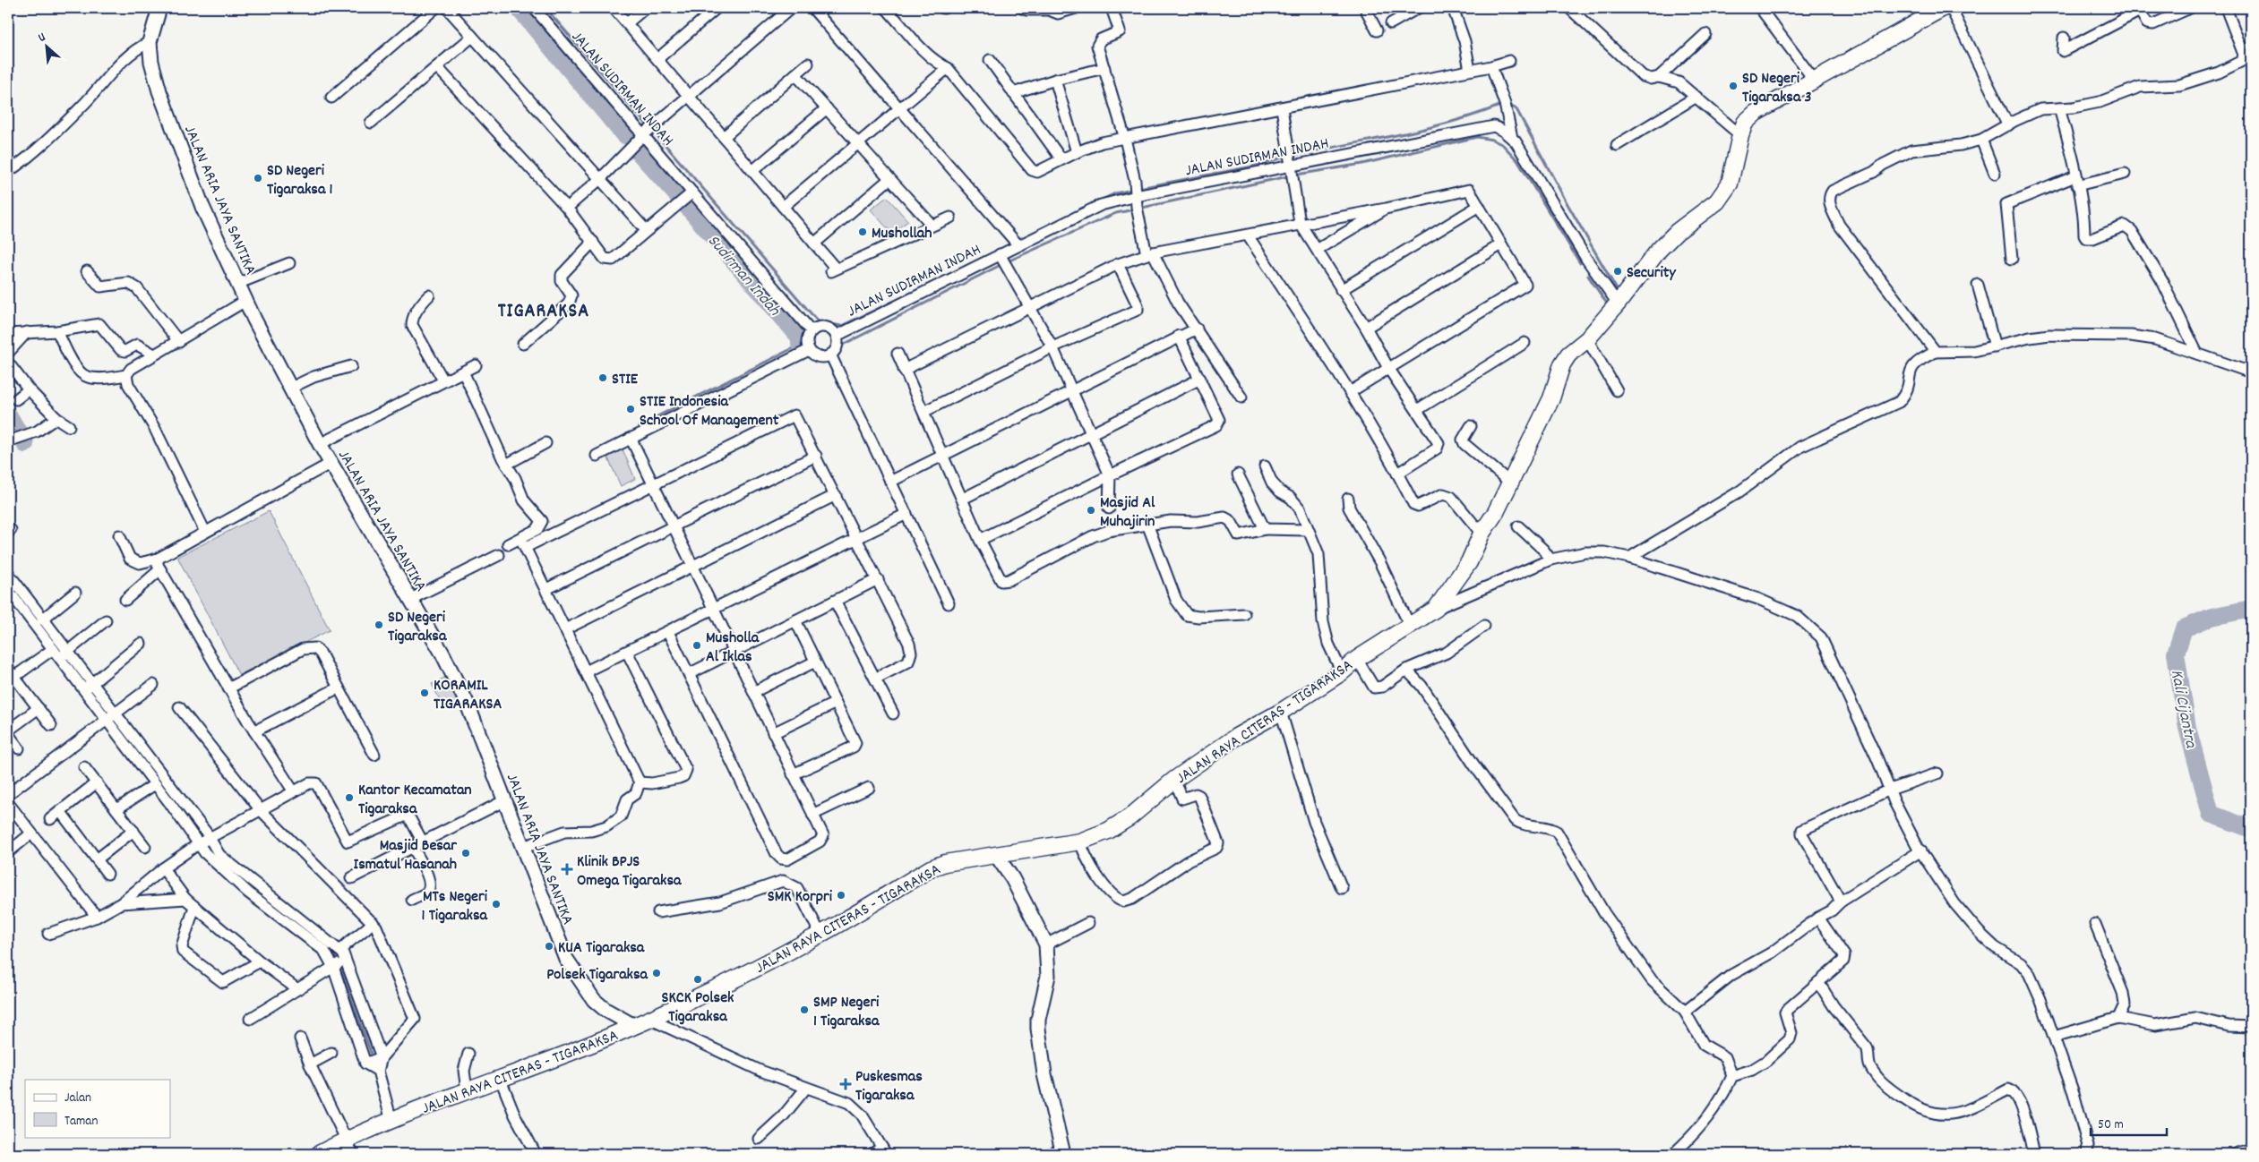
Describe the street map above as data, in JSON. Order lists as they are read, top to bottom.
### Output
{
  "streets": {
    "main road": ["JALAN RAYA CITERAS - TIGARAKSA"],
    "street": ["JALAN SUDIRMAN INDAH", "JALAN ARIA JAYA SANTIKA"]
  },
  "crossings": [
    ["JALAN SUDIRMAN INDAH", "JALAN RAYA CITERAS - TIGARAKSA"],
    ["JALAN ARIA JAYA SANTIKA", "JALAN RAYA CITERAS - TIGARAKSA"]
  ],
  "districts": ["TIGARAKSA"],
  "water": ["Sudirman Indah", "Kali Cijantra"],
  "places": {
    "other": [
      "SD Negeri Tigaraksa 3",
      "SD Negeri Tigaraksa 1",
      "Mushollah",
      "Security",
      "STIE",
      "STIE Indonesia School Of Management",
      "Masjid Al Muhajirin",
      "SD Negeri Tigaraksa",
      "Musholla Al Iklas",
      "KORAMIL TIGARAKSA",
      "Kantor Kecamatan Tigaraksa",
      "Masjid Besar Ismatul Hasanah",
      "SMK Korpri",
      "MTs Negeri 1 Tigaraksa",
      "KUA Tigaraksa",
      "Polsek Tigaraksa",
      "SKCK Polsek Tigaraksa",
      "SMP Negeri 1 Tigaraksa"
    ],
    "health": ["Klinik BPJS Omega Tigaraksa", "Puskesmas Tigaraksa"]
  },
  "legend": ["Jalan", "Taman"],
  "scale_bar": "50 m",
  "north": "top left"
}
